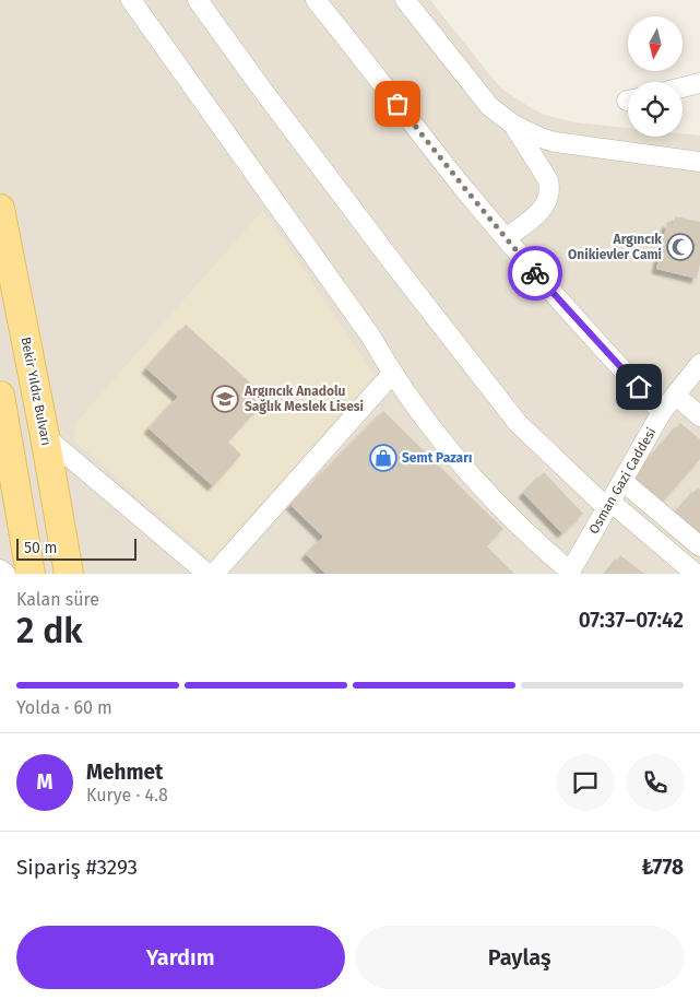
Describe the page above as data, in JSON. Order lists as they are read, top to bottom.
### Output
{
  "streets": {
    "main road": ["Bekir Yıldız Bulvarı"],
    "street": ["Osman Gazi Caddesi"]
  },
  "places": {
    "mosque": ["Argıncık Onikievler Cami"],
    "school or university": ["Argıncık Anadolu Sağlık Meslek Lisesi"],
    "shop": ["Semt Pazarı"]
  },
  "scale_bar": "50 m",
  "north": "bottom",
  "page": {
    "scale": "50 m",
    "heading": ["2 dk", "Kalan süre", "07:37–07:42"],
    "panel": [
      "Mehmet",
      "Kurye · 4.8",
      "Sipariş #3293",
      "₺778"
    ],
    "bar": "Yolda · 60 m",
    "round": "M",
    "buttons": ["Yardım", "Paylaş"]
  }
}
